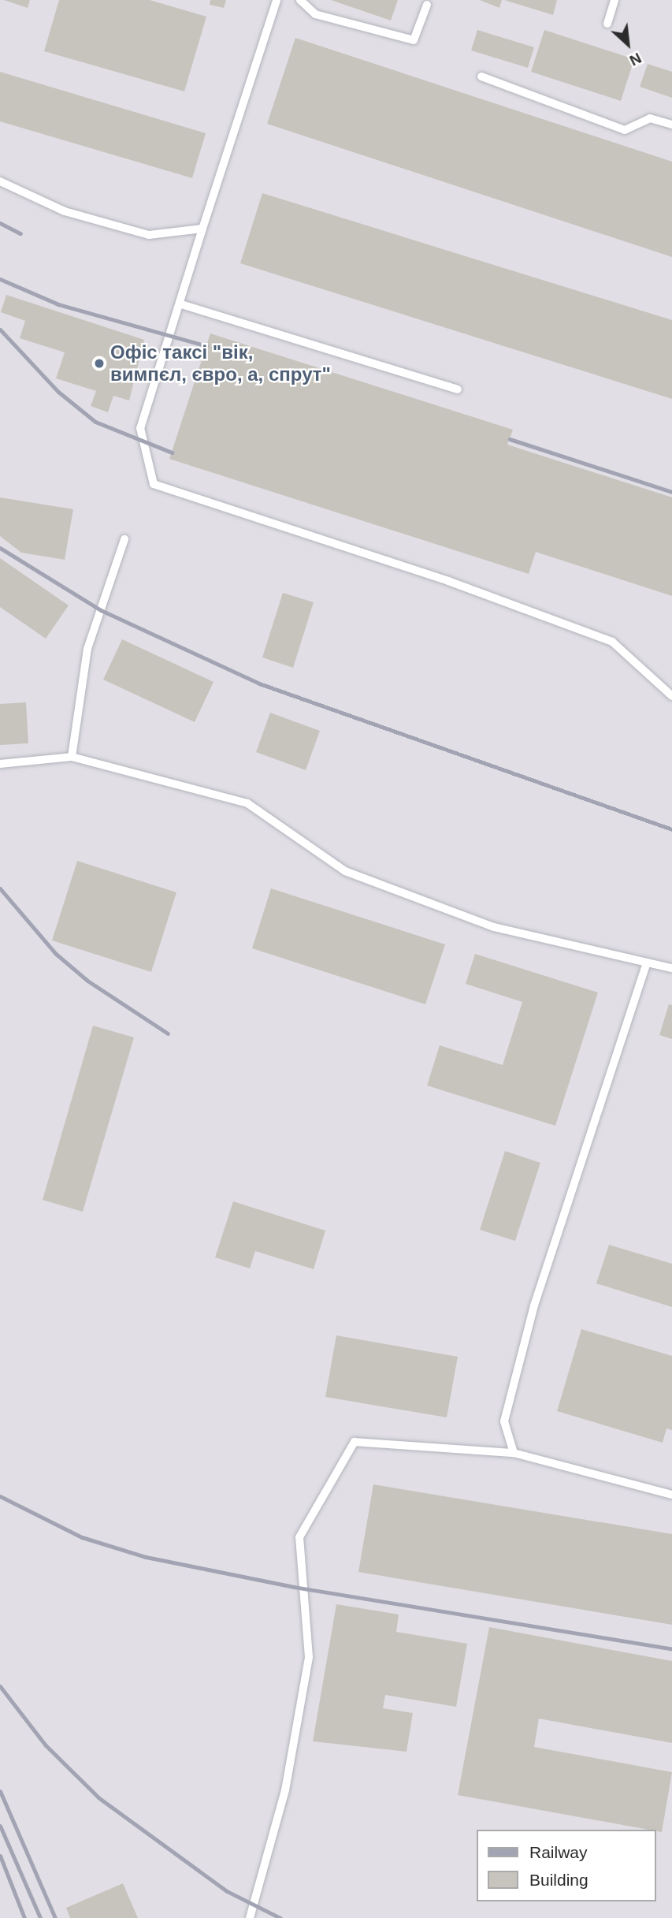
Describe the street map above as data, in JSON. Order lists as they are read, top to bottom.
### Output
{
  "places": ["Офіс таксі \"вік, вимпєл, євро, а, спрут\""],
  "legend": ["Railway", "Building"],
  "north": "bottom right"
}
